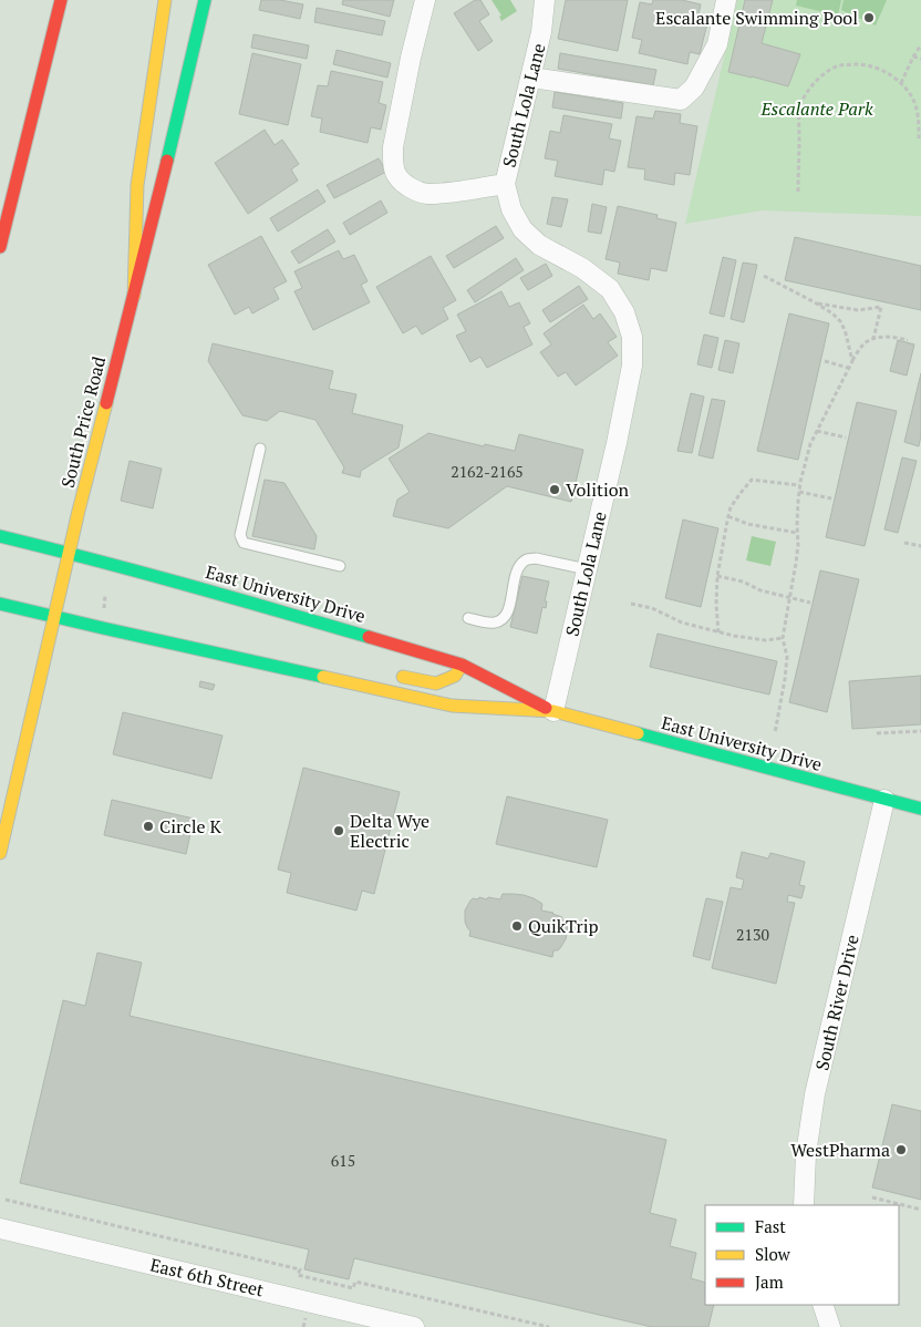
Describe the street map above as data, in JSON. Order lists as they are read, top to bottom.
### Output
{
  "streets": {
    "main road": ["South Price Road", "East University Drive"],
    "street": ["South Lola Lane", "South River Drive", "East 6th Street"]
  },
  "crossings": [
    ["South Lola Lane", "East University Drive"],
    ["South Price Road", "East University Drive"],
    ["East University Drive", "South River Drive"]
  ],
  "parks": ["Escalante Park"],
  "places": [
    "Escalante Swimming Pool",
    "Volition",
    "Circle K",
    "Delta Wye Electric",
    "QuikTrip",
    "WestPharma"
  ],
  "house_numbers": ["2162-2165", "2130", "615"],
  "legend": ["Fast", "Slow", "Jam"]
}
